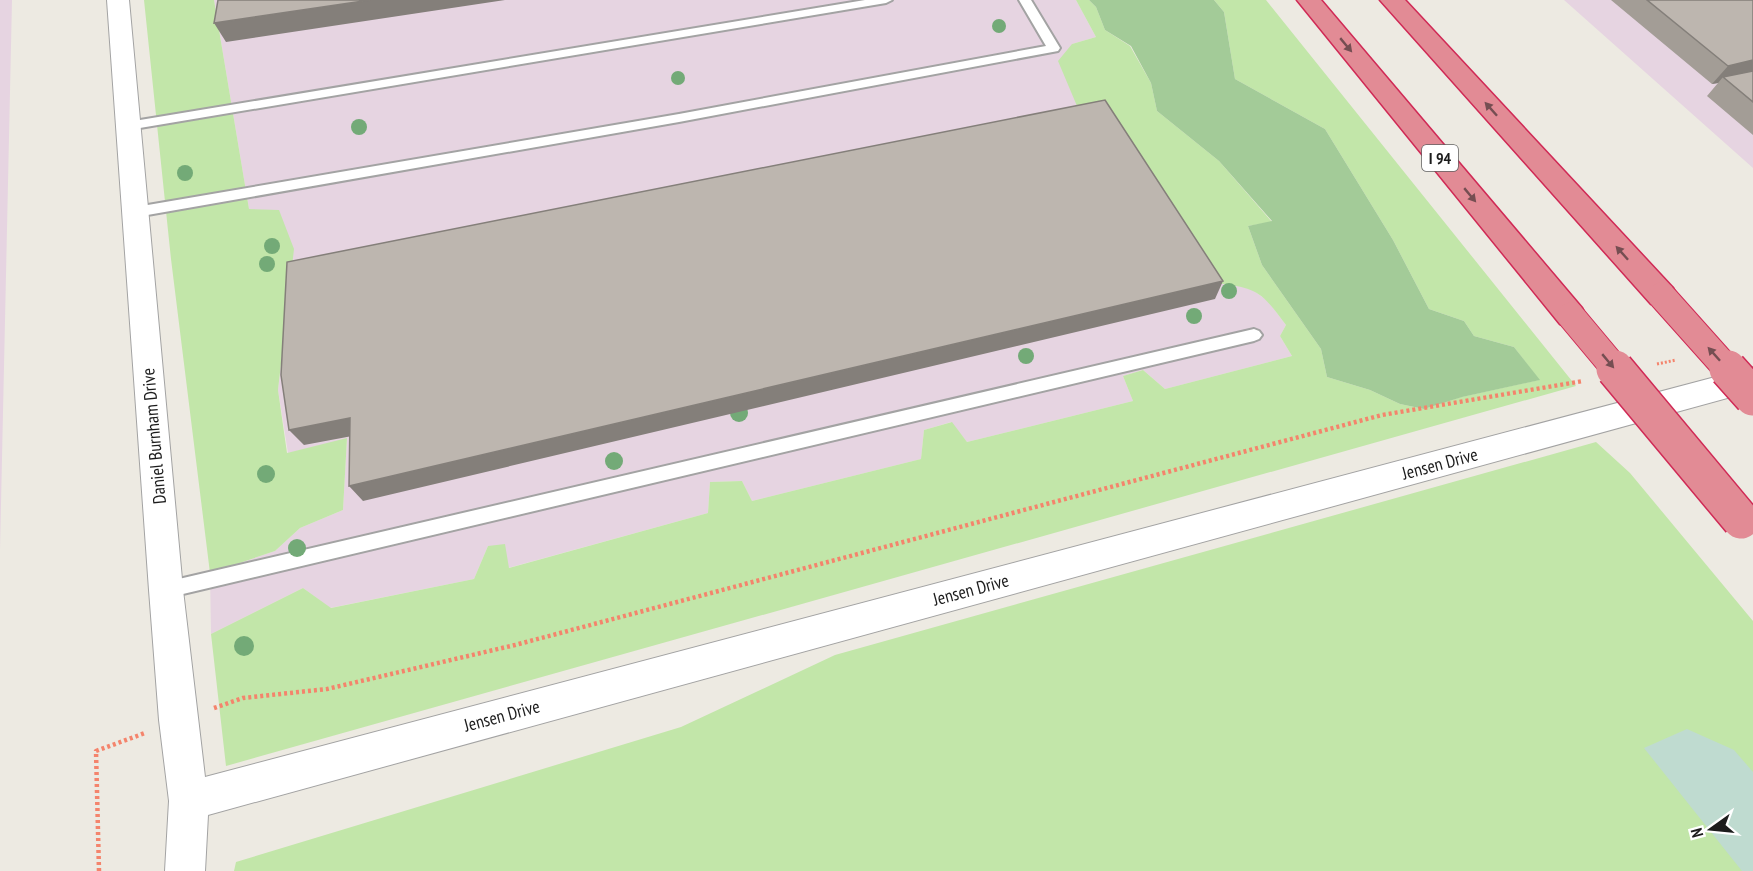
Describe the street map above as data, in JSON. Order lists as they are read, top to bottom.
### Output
{
  "streets": {
    "highway": ["I 94"],
    "street": ["Daniel Burnham Drive", "Jensen Drive"]
  },
  "crossings": [
    ["Daniel Burnham Drive", "Jensen Drive"]
  ],
  "north": "left"
}
